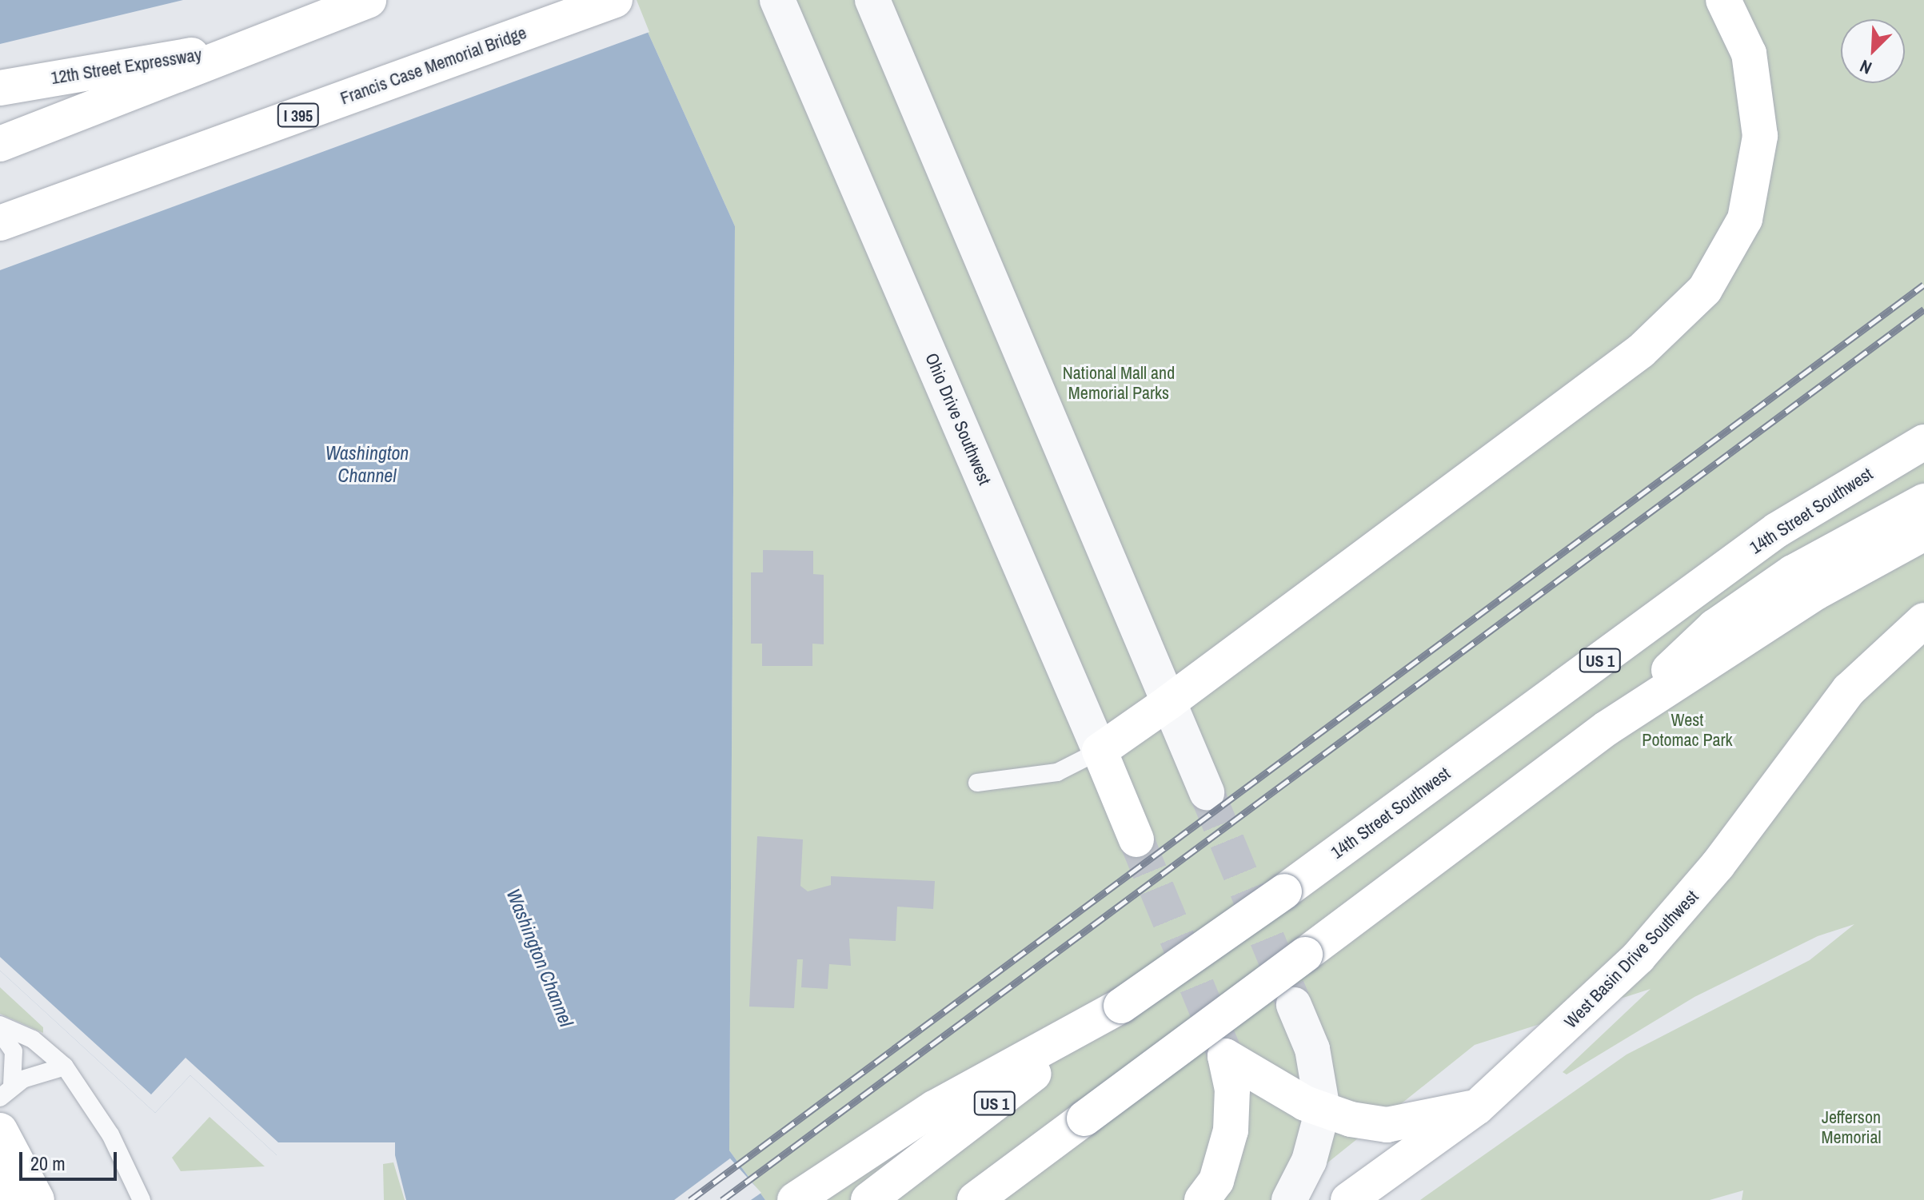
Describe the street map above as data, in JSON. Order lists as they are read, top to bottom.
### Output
{
  "streets": {
    "main road": [
      "Francis Case Memorial Bridge",
      "12th Street Expressway",
      "I 395",
      "Ohio Drive Southwest",
      "14th Street Southwest",
      "US 1",
      "West Basin Drive Southwest"
    ]
  },
  "water": ["Washington Channel"],
  "parks": ["National Mall and Memorial Parks", "West Potomac Park", "Jefferson Memorial"],
  "scale_bar": "20 m",
  "north": "bottom left"
}
